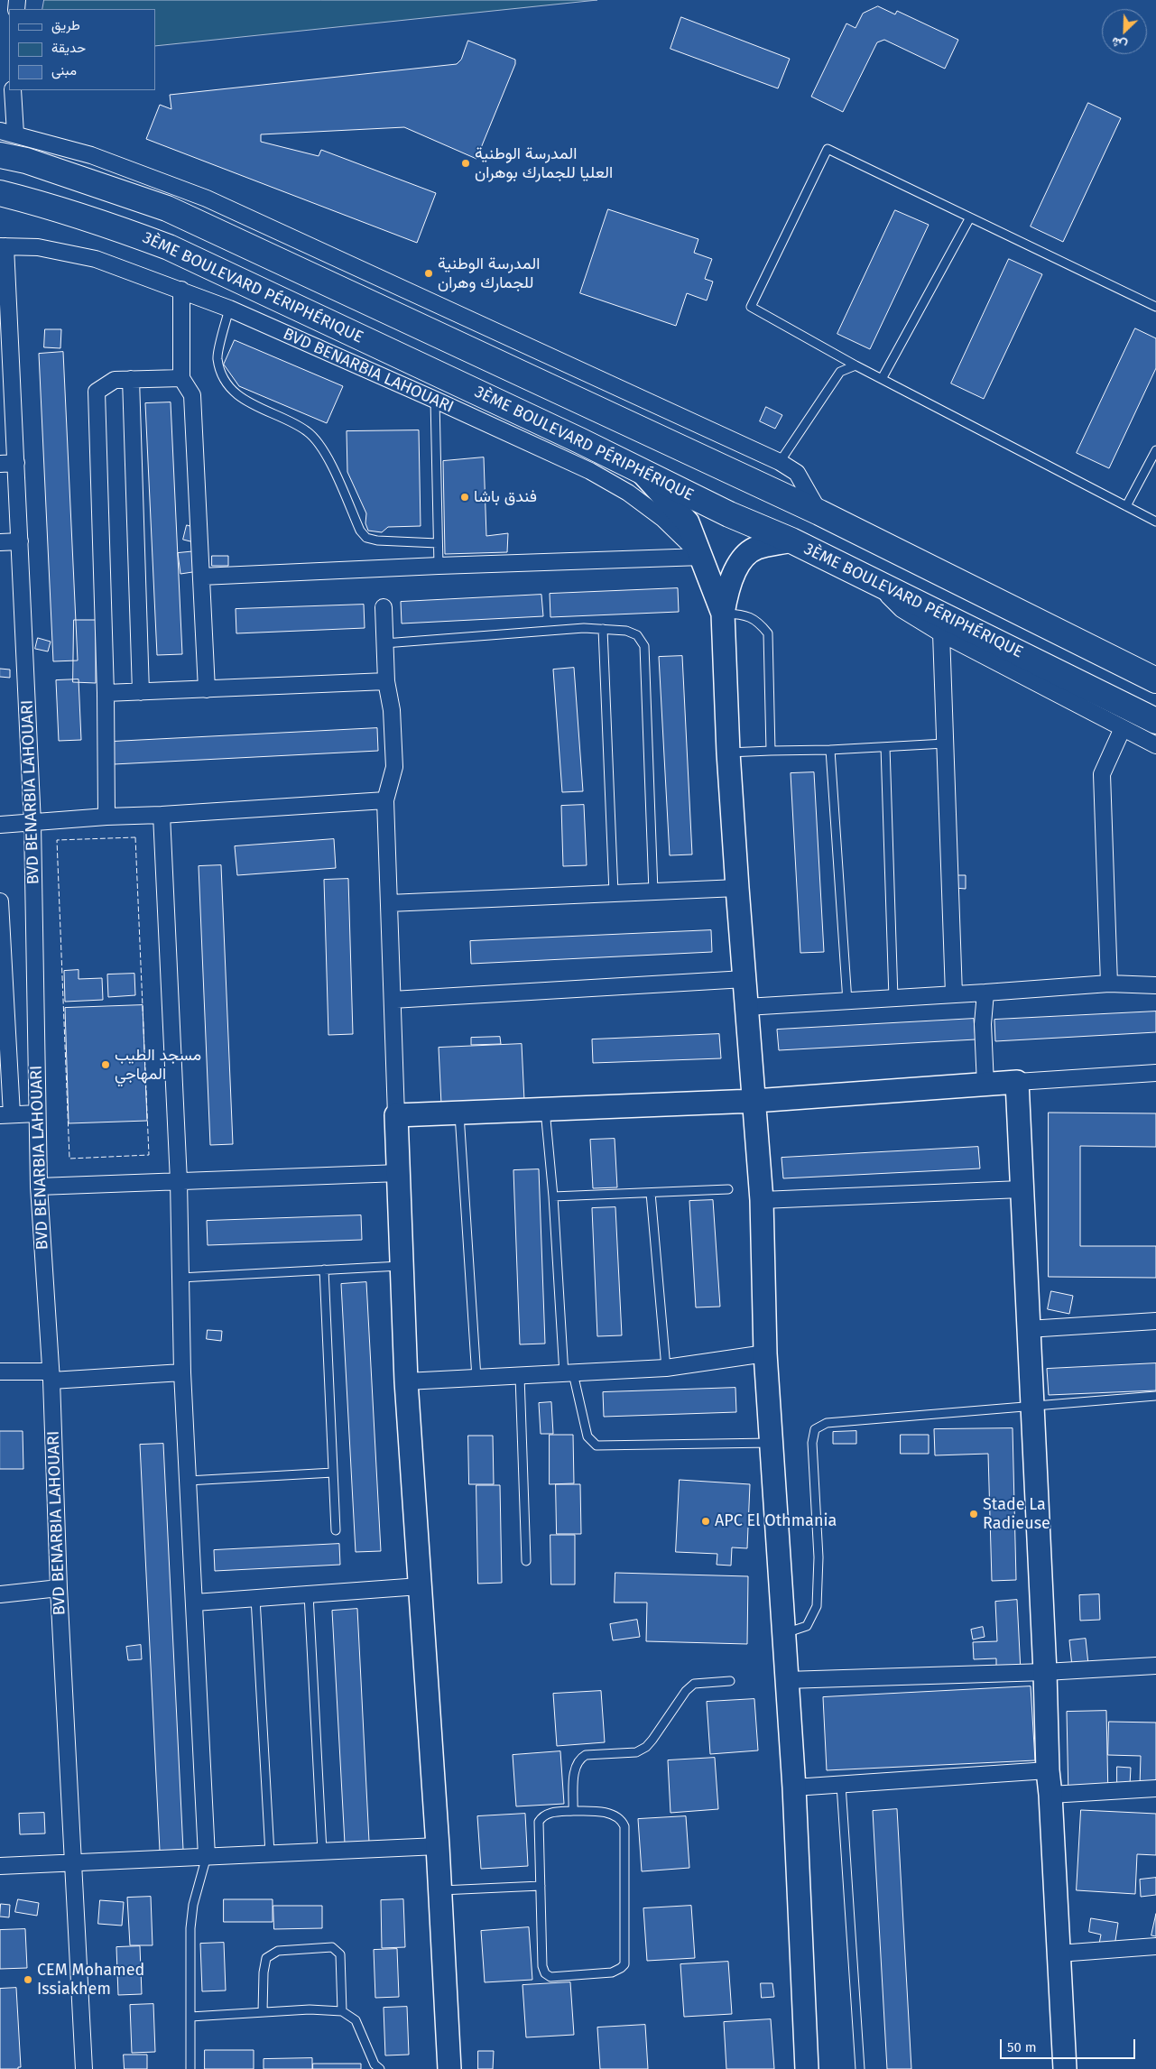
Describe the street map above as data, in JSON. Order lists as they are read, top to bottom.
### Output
{
  "streets": {
    "highway": ["3ÈME BOULEVARD PÉRIPHÉRIQUE"],
    "street": ["BVD BENARBIA LAHOUARI"]
  },
  "places": [
    "المدرسة الوطنية العليا للجمارك بوهران",
    "المدرسة الوطنية للجمارك وهران",
    "فندق باشا",
    "مسجد الطيب المهاجي",
    "Stade La Radieuse",
    "APC El Othmania",
    "CEM Mohamed Issiakhem"
  ],
  "legend": ["طريق", "حديقة", "مبنى"],
  "scale_bar": "50 m",
  "north": "bottom left"
}
